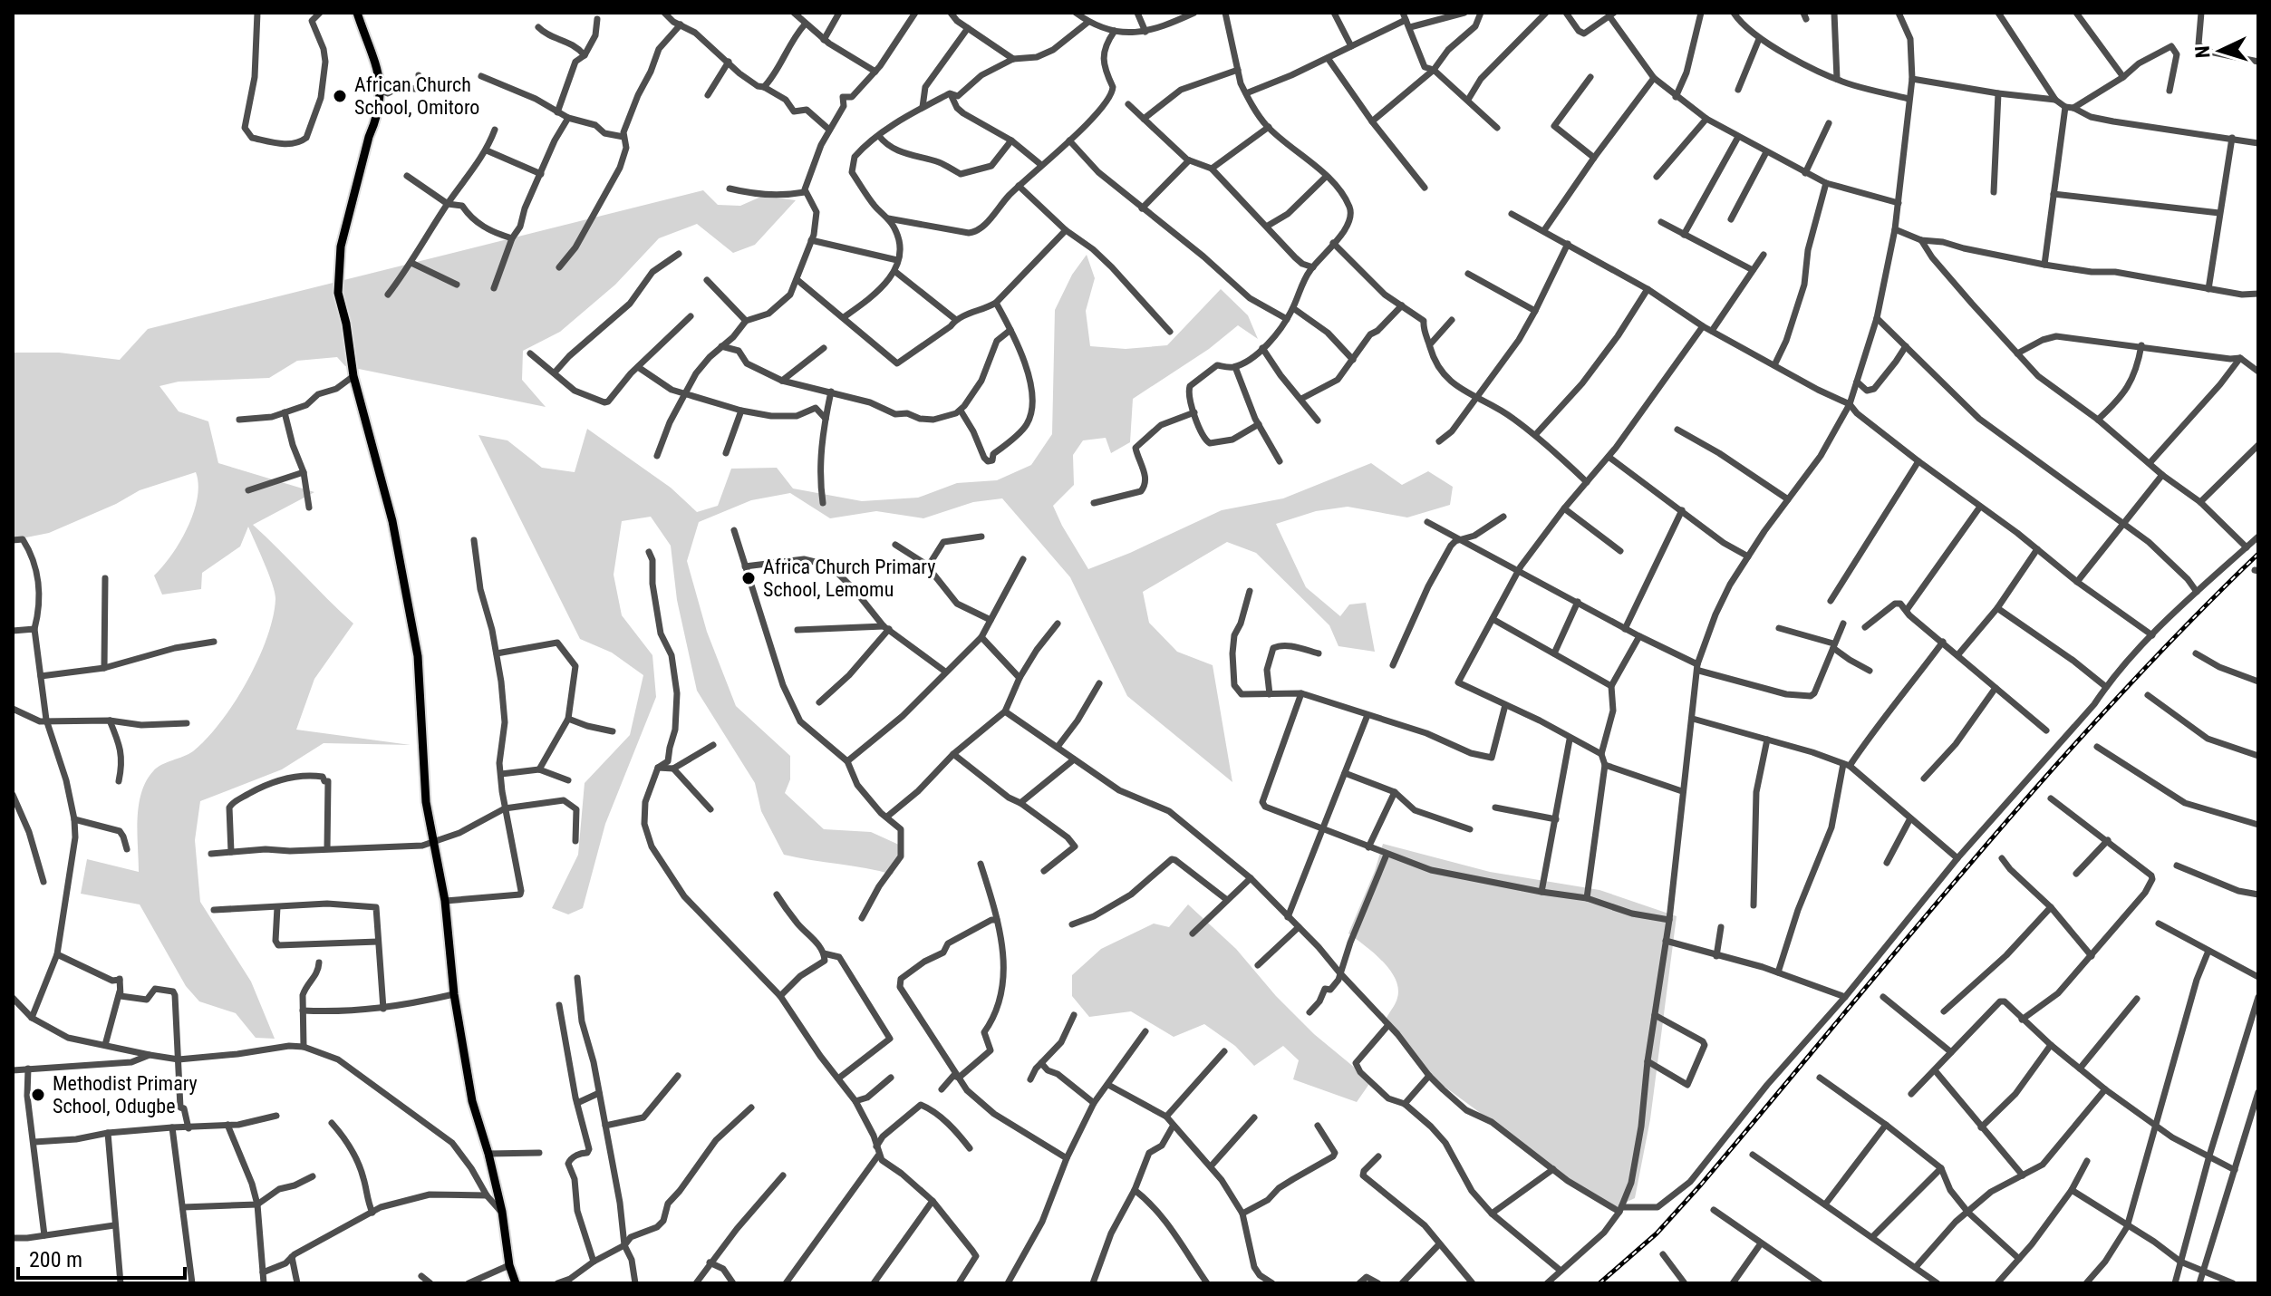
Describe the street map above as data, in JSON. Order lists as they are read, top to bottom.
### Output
{
  "places": ["African Church School, Omitoro", "Africa Church Primary School, Lemomu", "Methodist Primary School, Odugbe"],
  "scale_bar": "200 m",
  "north": "left"
}
